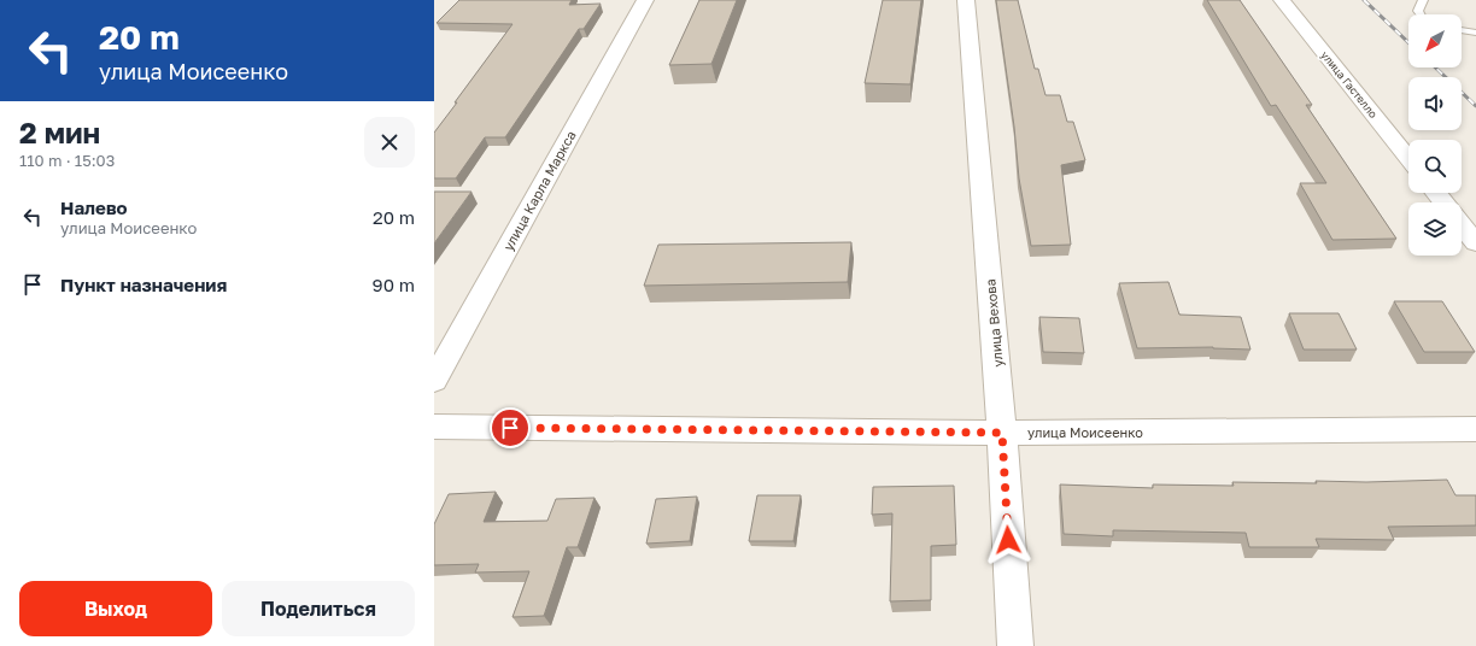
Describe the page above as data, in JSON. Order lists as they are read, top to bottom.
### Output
{
  "streets": {
    "street": [
      "улица Гастелло",
      "улица Карла Маркса",
      "улица Вехова",
      "улица Моисеенко"
    ]
  },
  "crossings": [
    ["улица Вехова", "улица Моисеенко"]
  ],
  "north": "bottom left",
  "page": {
    "turn": ["20 m", "улица Моисеенко"],
    "heading": ["2 мин", "110 m · 15:03"],
    "list": [
      {
        "name": "Налево",
        "note": "улица Моисеенко",
        "value": "20 m"
      },
      {
        "name": "Пункт назначения",
        "value": "90 m"
      }
    ],
    "buttons": ["Выход", "Поделиться"]
  }
}
